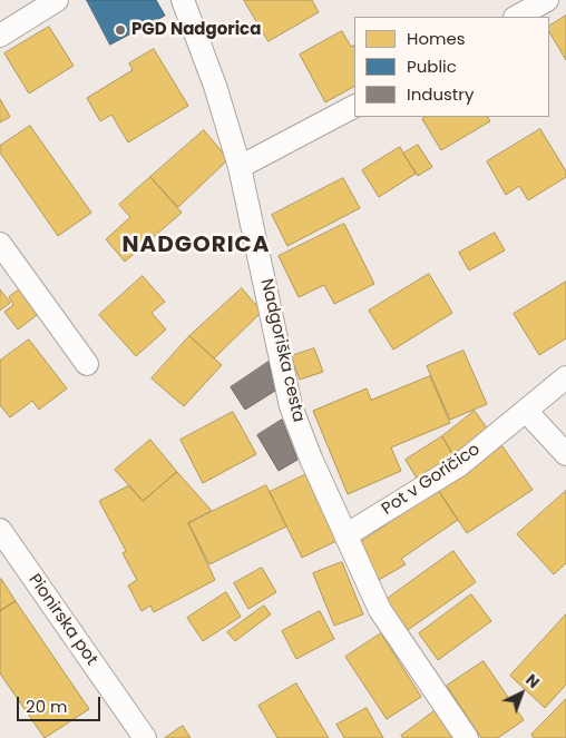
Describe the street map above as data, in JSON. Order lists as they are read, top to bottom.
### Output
{
  "streets": {
    "street": ["Nadgoriška cesta", "Pot v Goričico", "Pionirska pot"]
  },
  "crossings": [
    ["Nadgoriška cesta", "Pot v Goričico"]
  ],
  "districts": ["NADGORICA"],
  "places": ["PGD Nadgorica"],
  "legend": ["Homes", "Public", "Industry"],
  "scale_bar": "20 m",
  "north": "top right"
}
